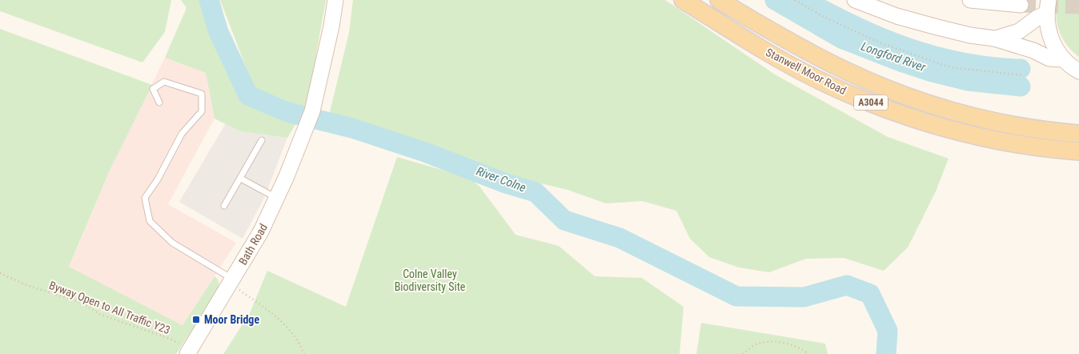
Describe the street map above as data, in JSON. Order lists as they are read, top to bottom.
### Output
{
  "streets": {
    "main road": ["Stanwell Moor Road", "A3044"],
    "street": ["Bath Road"],
    "path": ["Byway Open to All Traffic Y23"]
  },
  "crossings": [
    ["Bath Road", "Byway Open to All Traffic Y23"]
  ],
  "water": ["Longford River", "River Colne"],
  "parks": ["Colne Valley Biodiversity Site"],
  "places": {
    "transit": ["Moor Bridge"]
  }
}
